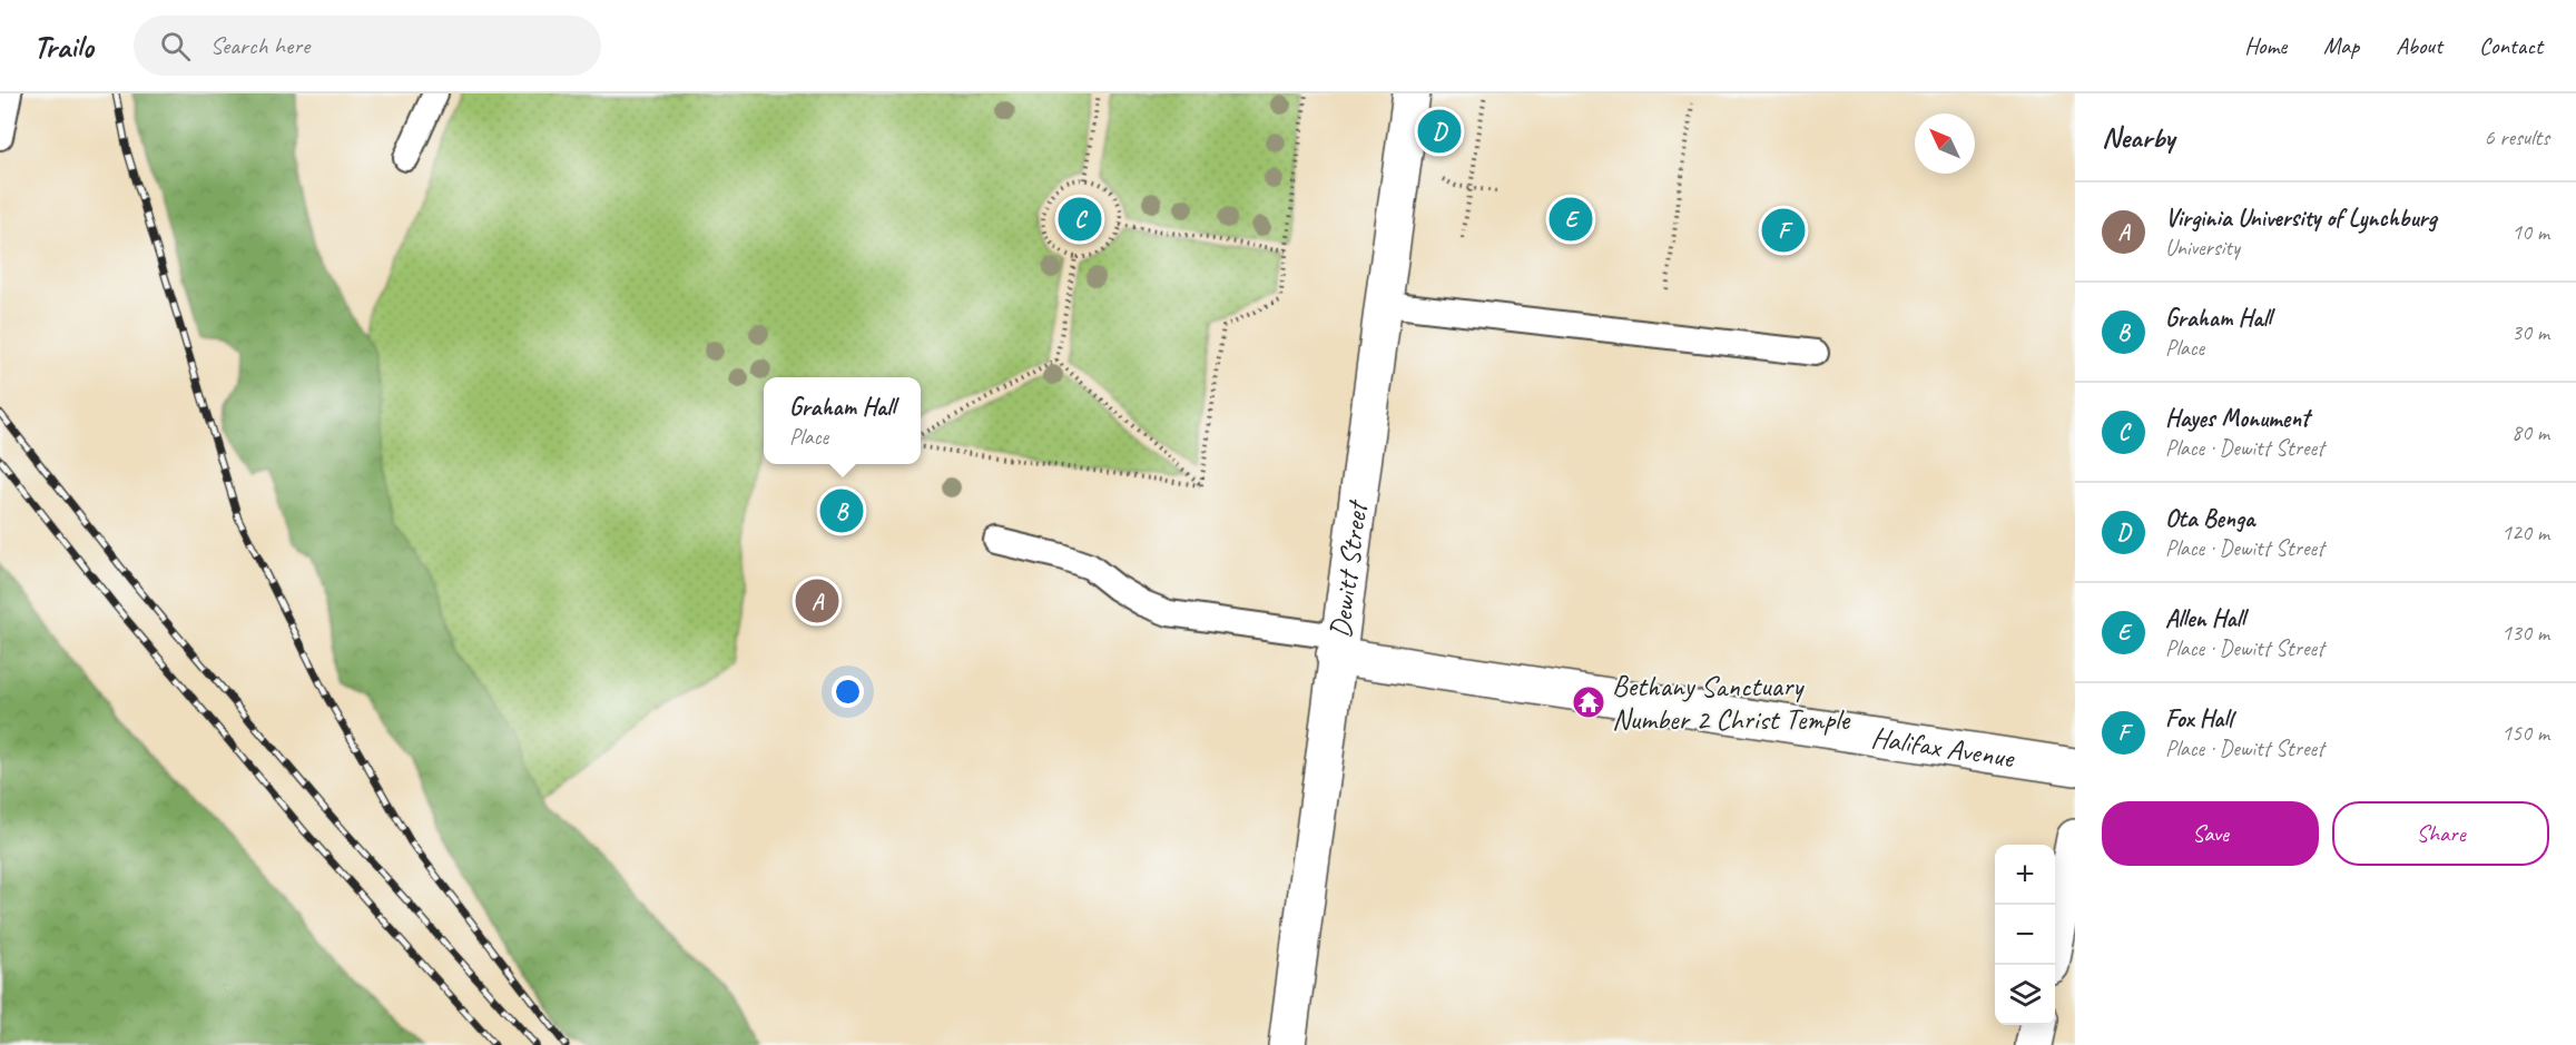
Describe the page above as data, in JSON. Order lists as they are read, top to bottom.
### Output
{
  "streets": {
    "street": ["Dewitt Street", "Halifax Avenue"]
  },
  "crossings": [
    ["Dewitt Street", "Halifax Avenue"]
  ],
  "places": {
    "temple": ["Bethany Sanctuary Number 2 Christ Temple"]
  },
  "north": "top left",
  "page": {
    "header": "Trailo",
    "search": "Search here",
    "nav": [
      "Home",
      "Map",
      "About",
      "Contact"
    ],
    "heading": ["Nearby", "6 results"],
    "pins": [
      "D",
      "C",
      "E",
      "F",
      "B",
      "A"
    ],
    "list": [
      {
        "mark": "A",
        "name": "Virginia University of Lynchburg",
        "note": "University",
        "value": "10 m"
      },
      {
        "mark": "B",
        "name": "Graham Hall",
        "note": "Place",
        "value": "30 m"
      },
      {
        "mark": "C",
        "name": "Hayes Monument",
        "note": "Place · Dewitt Street",
        "value": "80 m"
      },
      {
        "mark": "D",
        "name": "Ota Benga",
        "note": "Place · Dewitt Street",
        "value": "120 m"
      },
      {
        "mark": "E",
        "name": "Allen Hall",
        "note": "Place · Dewitt Street",
        "value": "130 m"
      },
      {
        "mark": "F",
        "name": "Fox Hall",
        "note": "Place · Dewitt Street",
        "value": "150 m"
      }
    ],
    "popup": ["Graham Hall", "Place"],
    "buttons": ["Save", "Share"],
    "map_buttons": ["+", "−"]
  }
}
